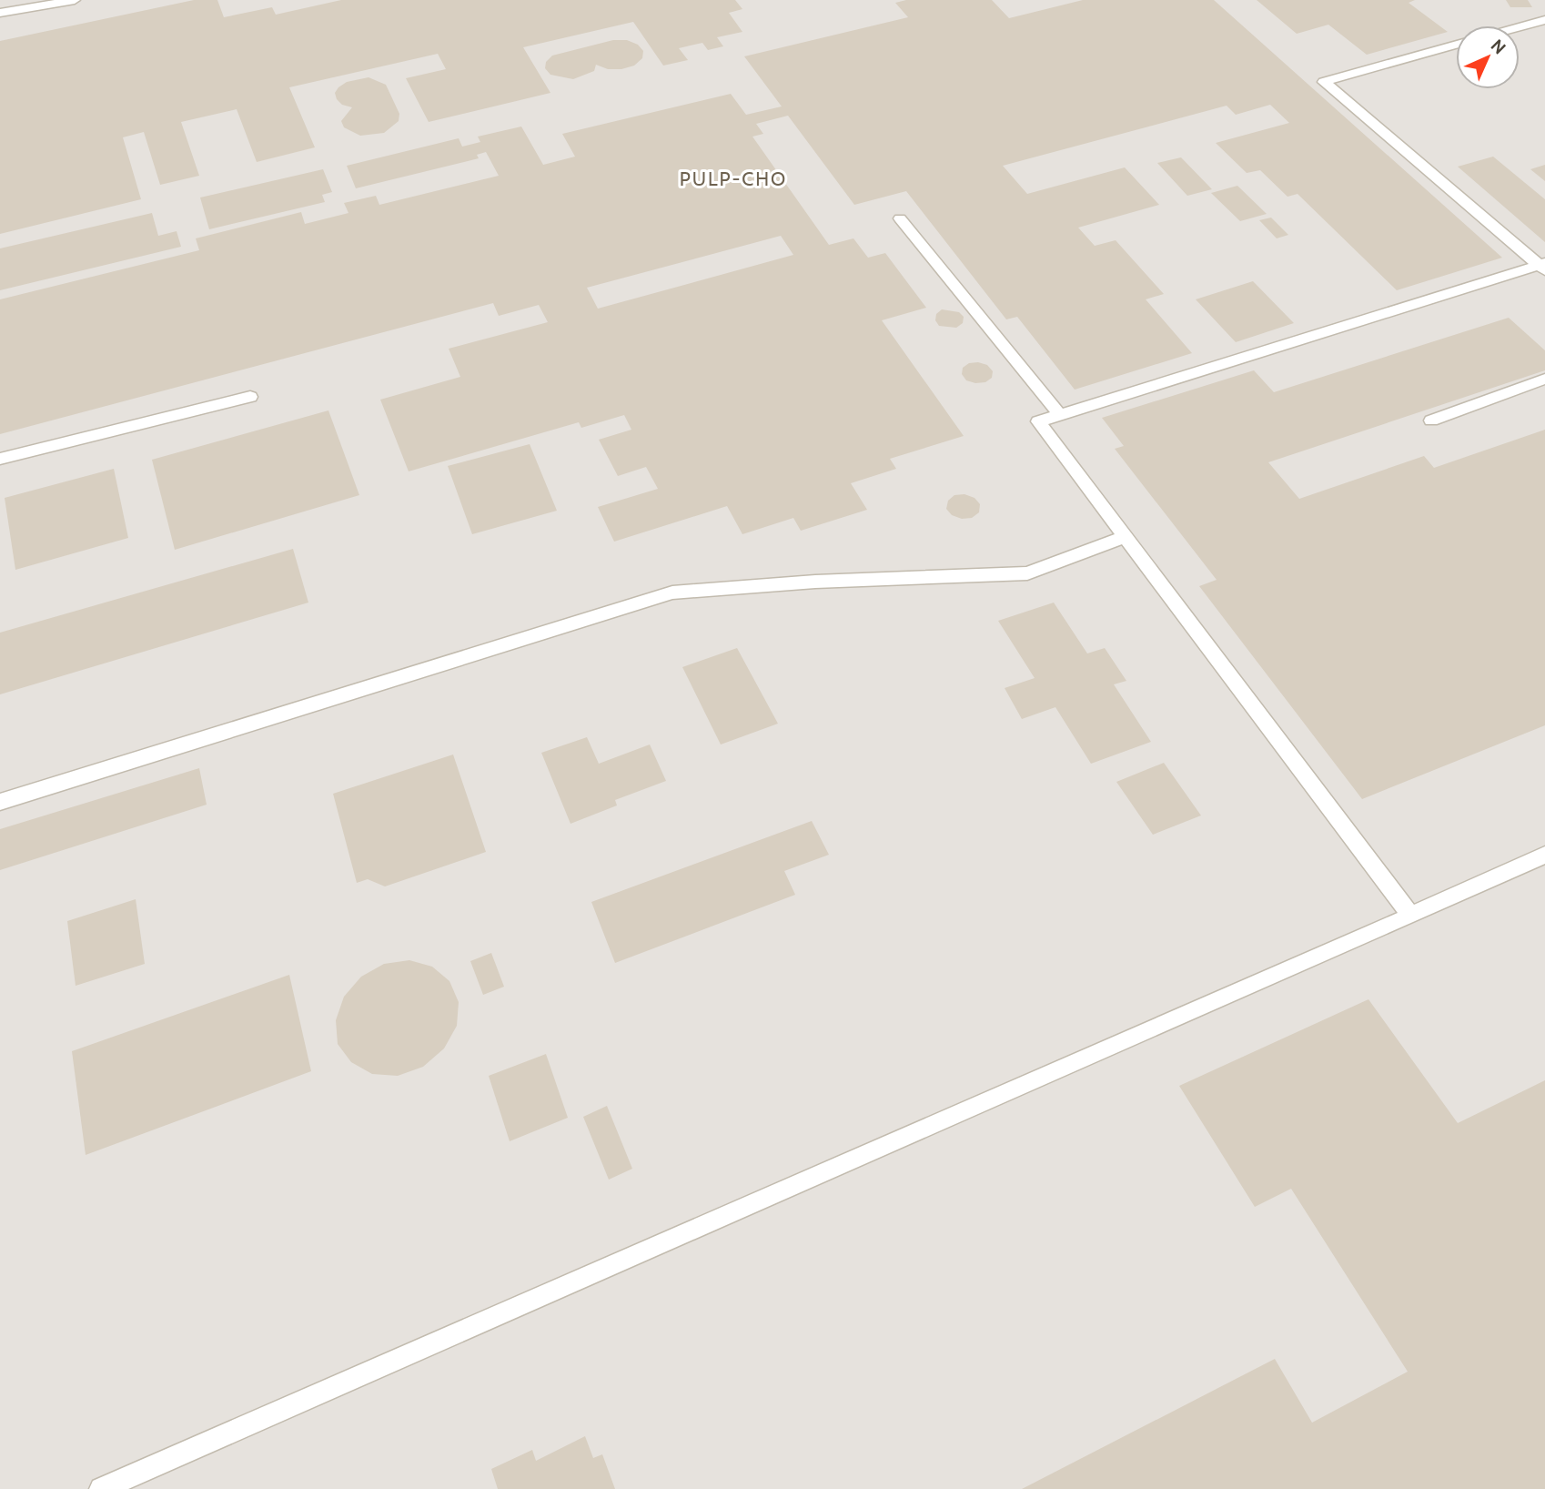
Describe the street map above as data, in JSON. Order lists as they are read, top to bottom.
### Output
{
  "districts": ["PULP-CHO"],
  "north": "top right"
}
